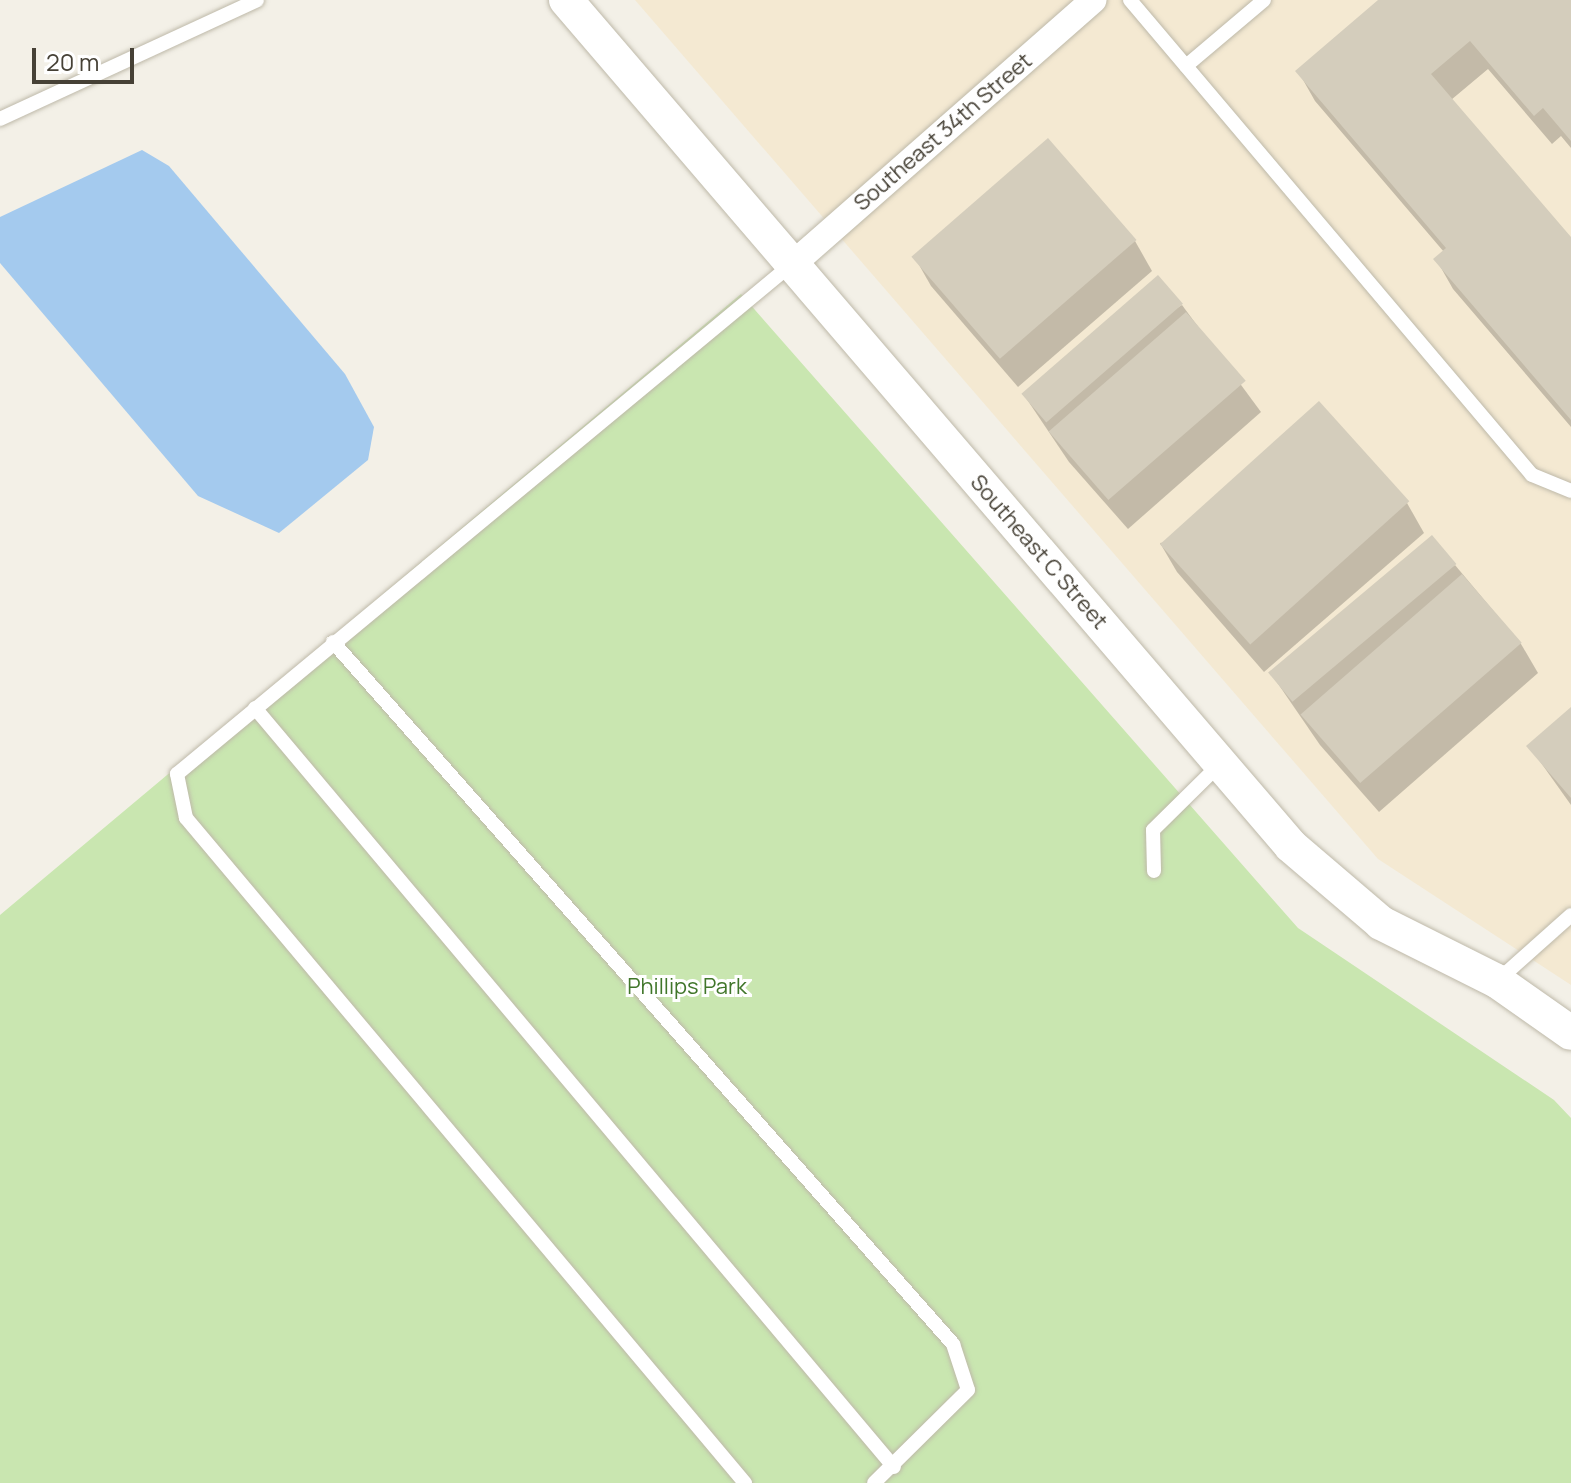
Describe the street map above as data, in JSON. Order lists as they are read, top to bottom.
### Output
{
  "streets": {
    "street": ["Southeast 34th Street", "Southeast C Street"]
  },
  "crossings": [
    ["Southeast 34th Street", "Southeast C Street"]
  ],
  "parks": ["Phillips Park"],
  "scale_bar": "20 m"
}
